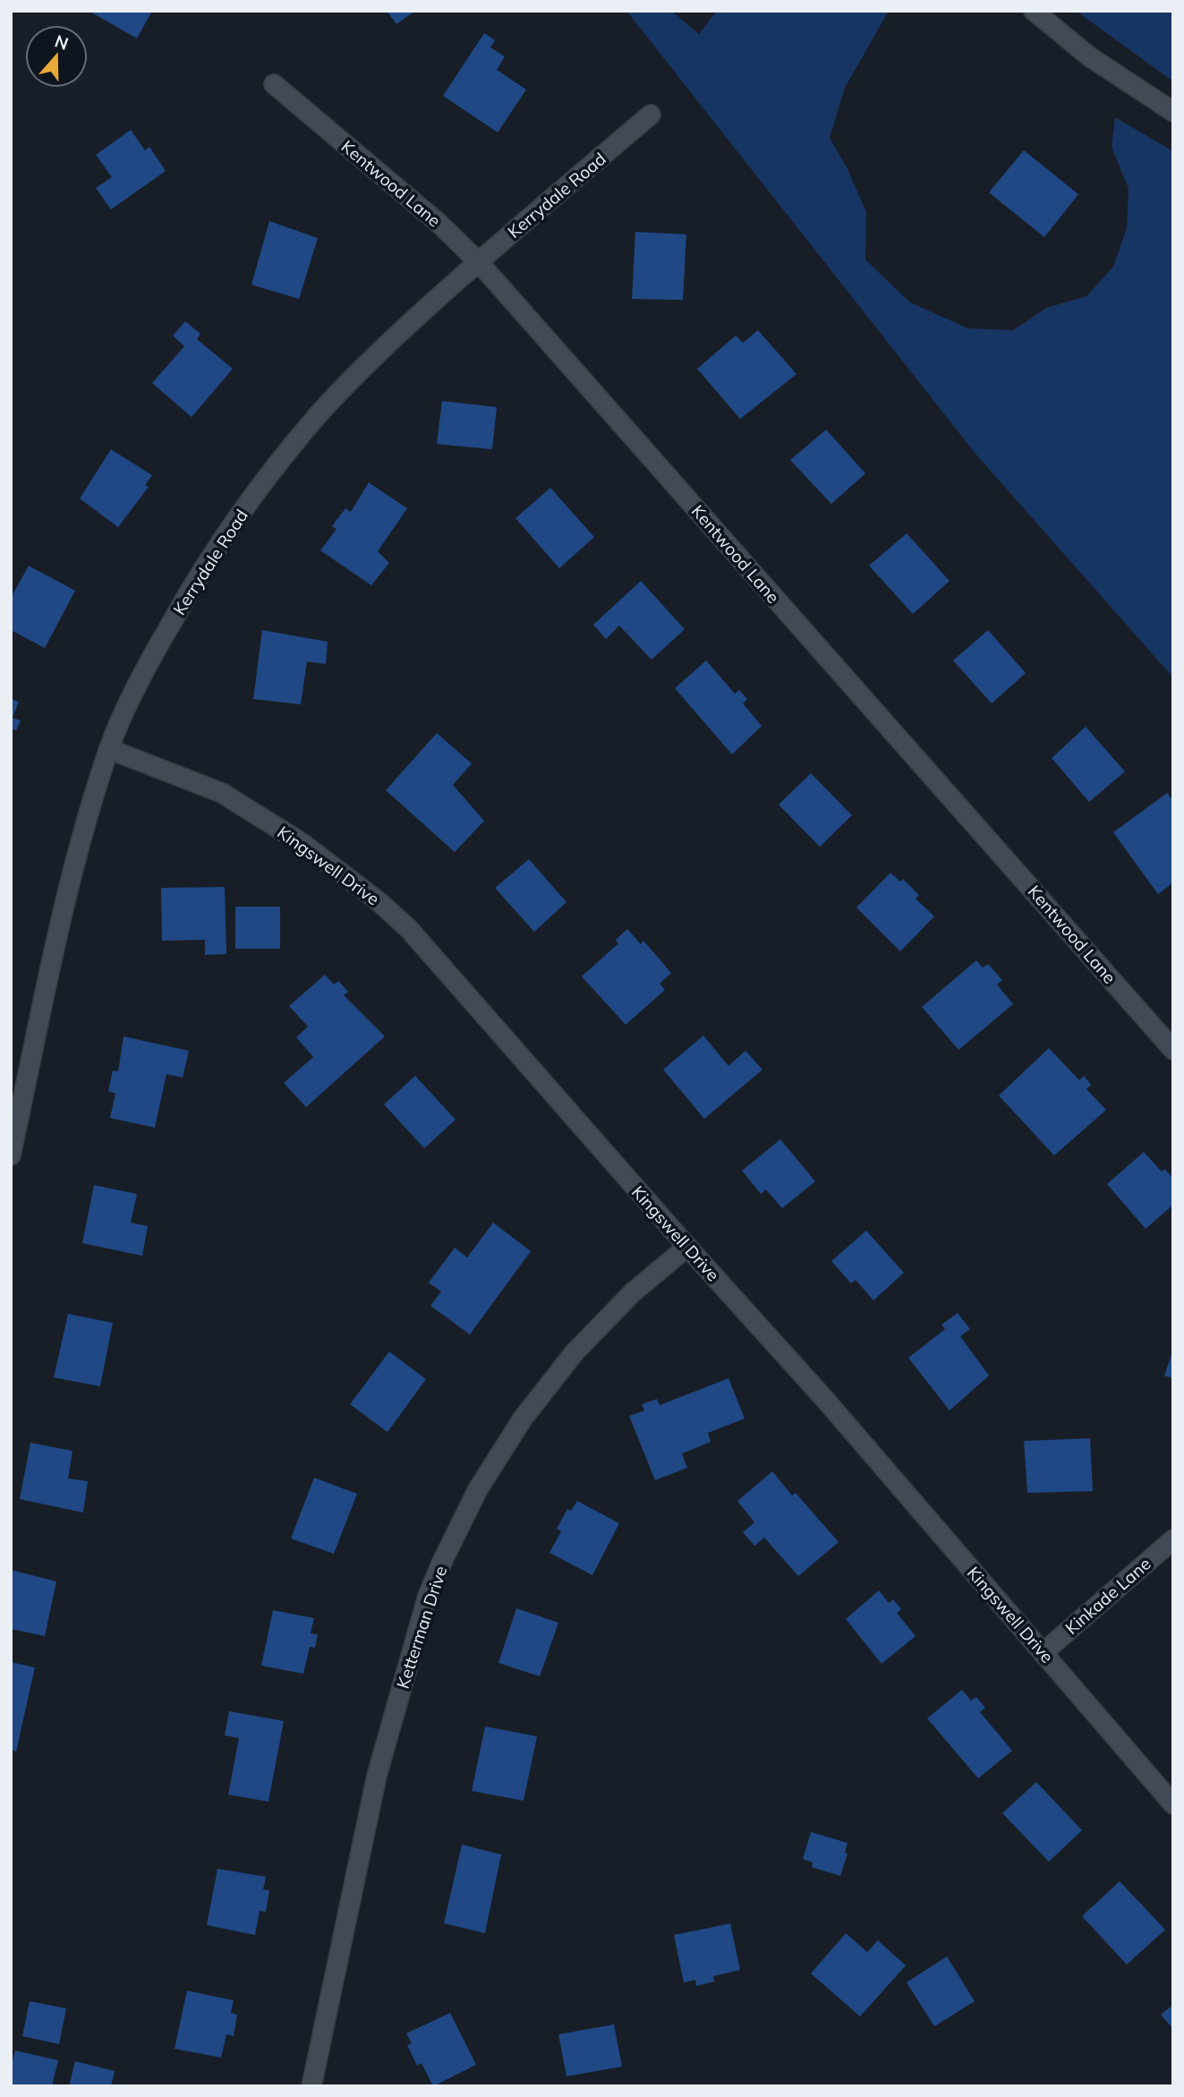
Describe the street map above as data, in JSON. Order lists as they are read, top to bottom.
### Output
{
  "streets": {
    "street": [
      "Kentwood Lane",
      "Kerrydale Road",
      "Kingswell Drive",
      "Kinkade Lane",
      "Ketterman Drive"
    ]
  },
  "crossings": [
    ["Kentwood Lane", "Kerrydale Road"],
    ["Kerrydale Road", "Kingswell Drive"],
    ["Kingswell Drive", "Kinkade Lane"],
    ["Kingswell Drive", "Ketterman Drive"]
  ],
  "north": "top"
}
